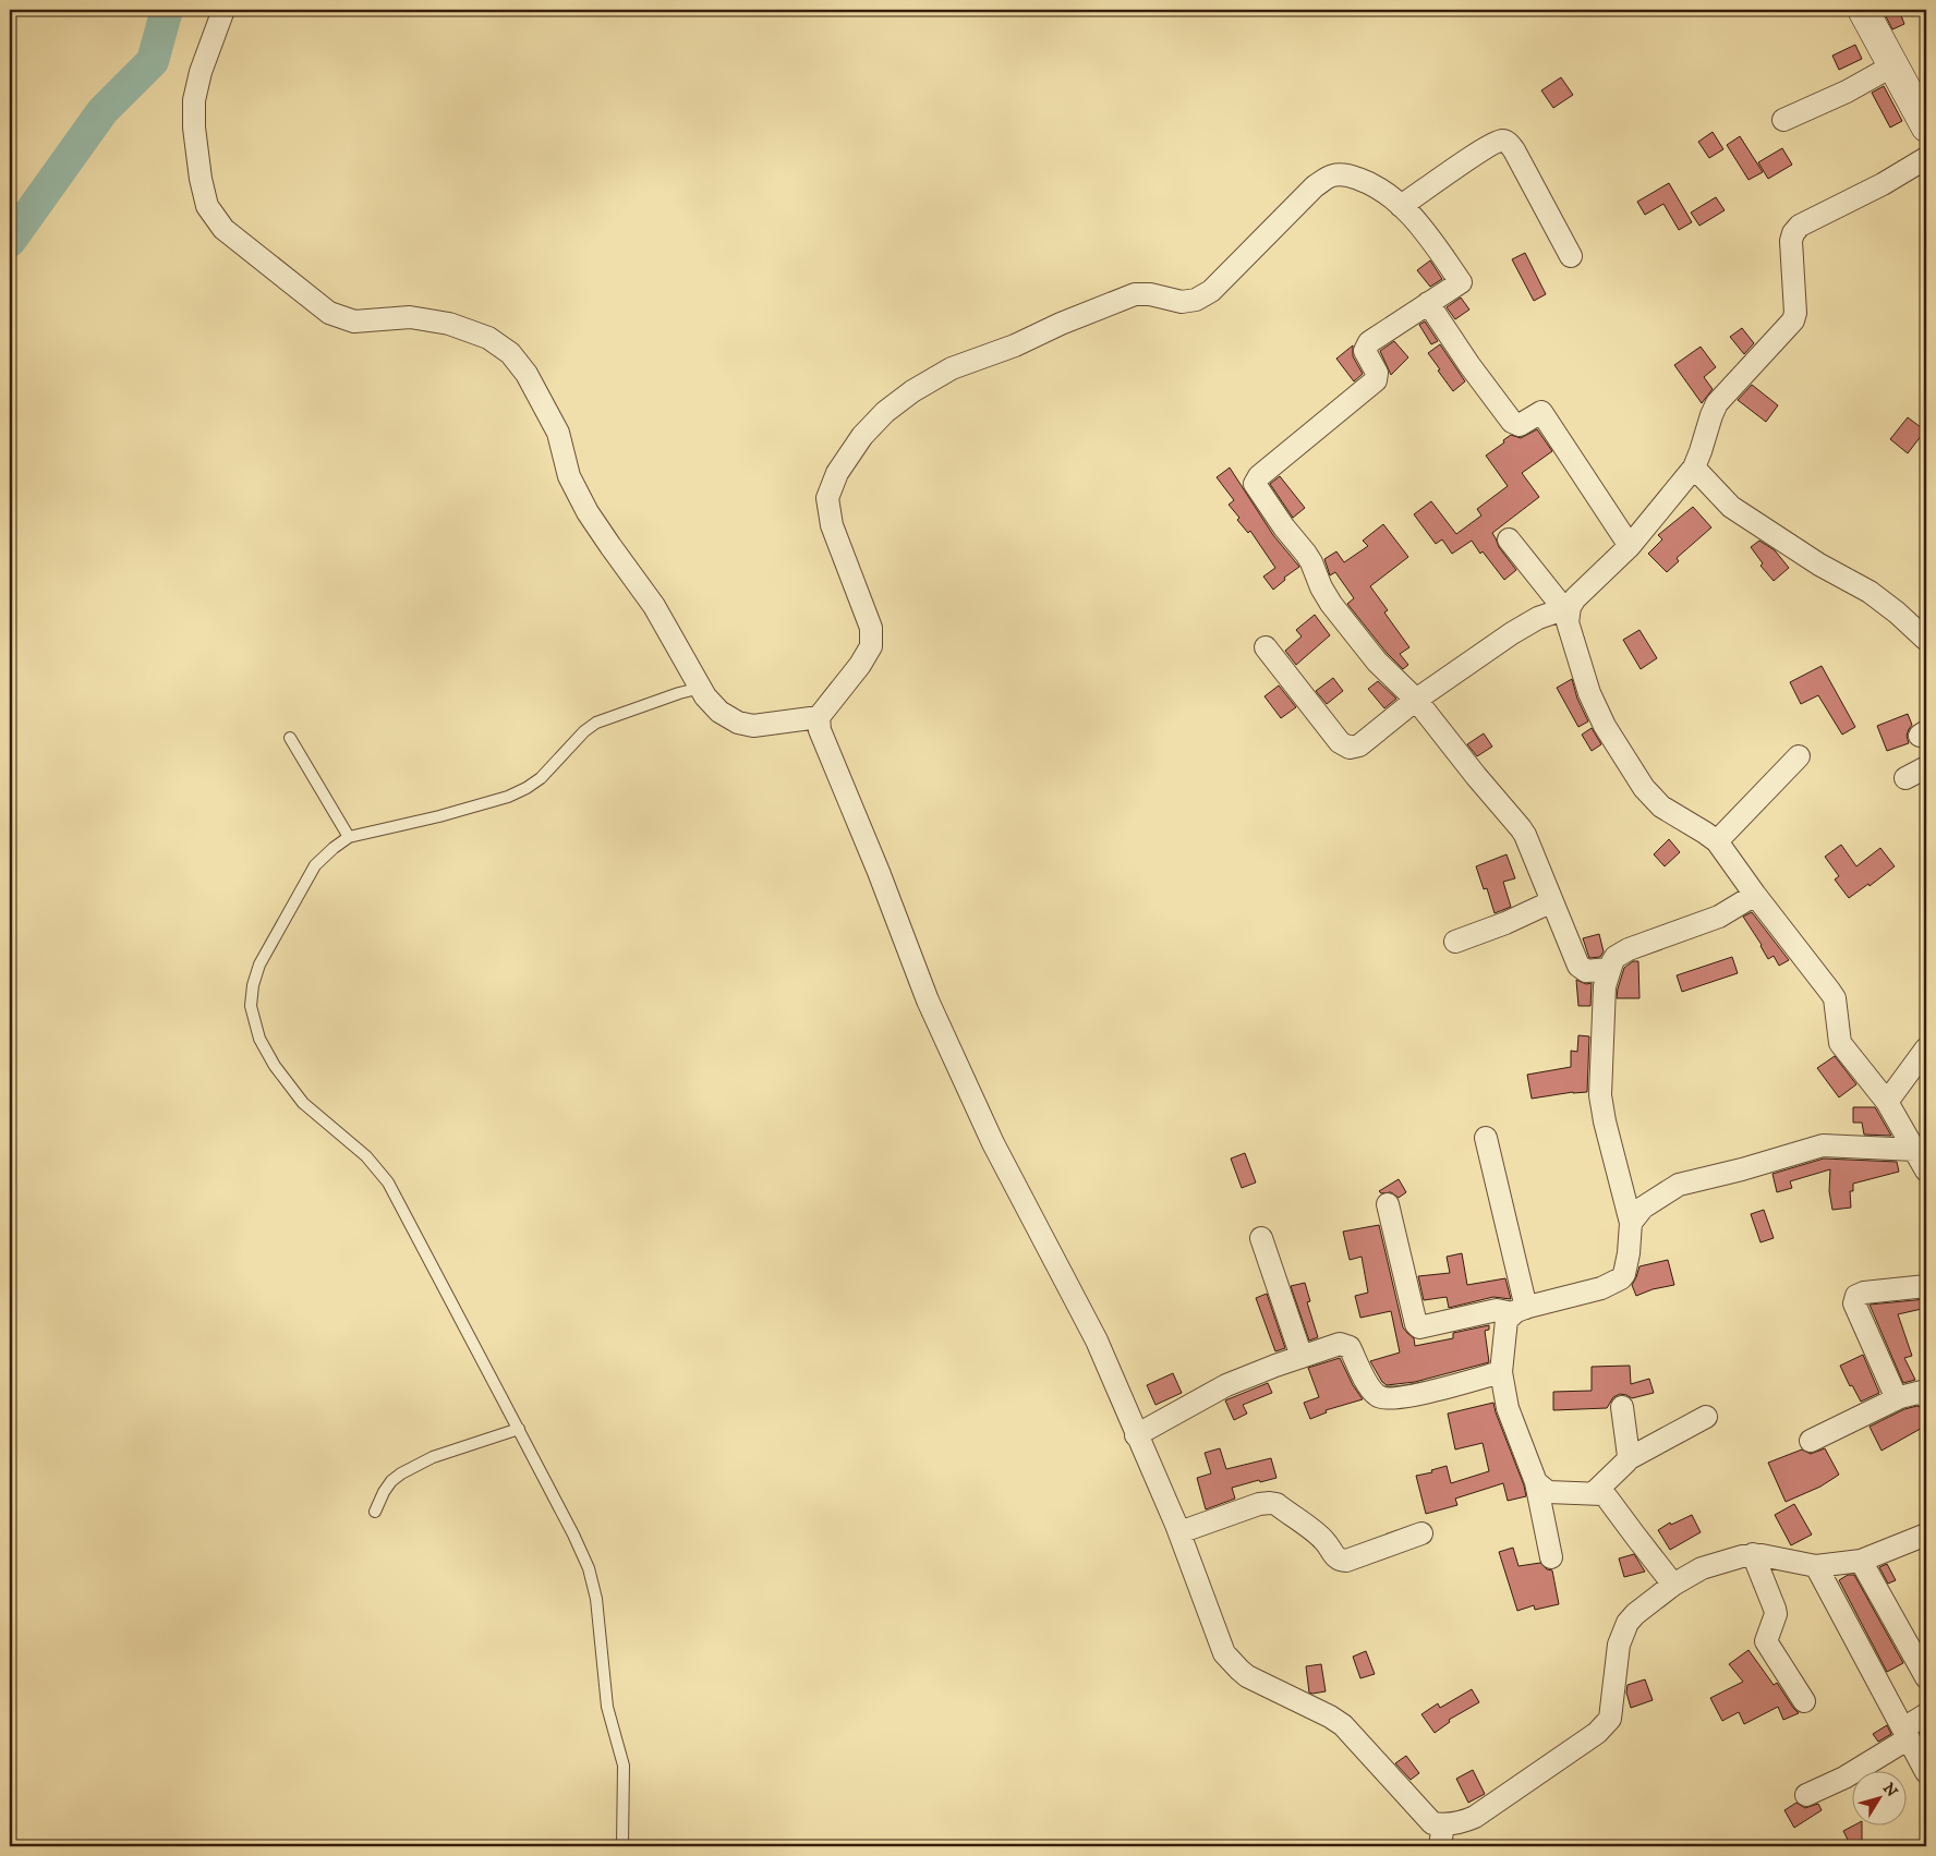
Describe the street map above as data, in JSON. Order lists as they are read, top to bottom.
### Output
{
  "north": "top right"
}
